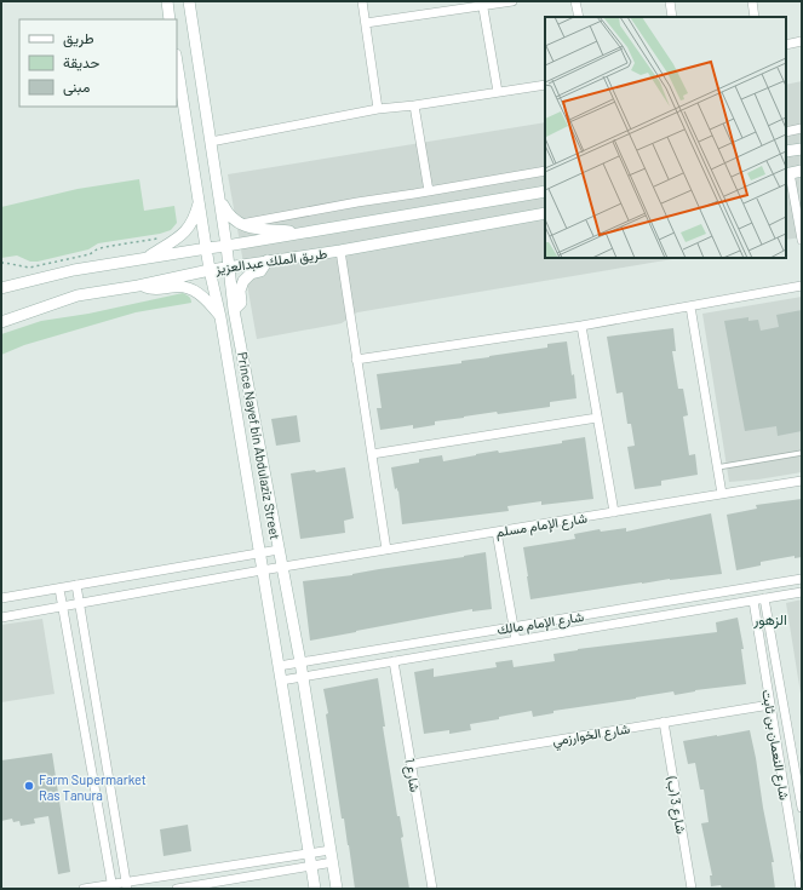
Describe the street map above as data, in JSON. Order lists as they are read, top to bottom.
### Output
{
  "streets": {
    "main road": ["طريق الملك عبدالعزيز", "Prince Nayef bin Abdulaziz Street"],
    "street": [
      "شارع الإمام مسلم",
      "شارع الإمام مالك",
      "شارع الخوارزمي",
      "شارع النعمان بن ثابت",
      "شارع 1",
      "شارع 3 (ب)"
    ]
  },
  "crossings": [
    ["طريق الملك عبدالعزيز", "Prince Nayef bin Abdulaziz Street"],
    ["Prince Nayef bin Abdulaziz Street", "شارع الإمام مسلم"],
    ["Prince Nayef bin Abdulaziz Street", "شارع الإمام مالك"],
    ["شارع الإمام مالك", "شارع النعمان بن ثابت"],
    ["شارع الإمام مالك", "شارع 1"],
    ["شارع الخوارزمي", "شارع النعمان بن ثابت"],
    ["شارع الخوارزمي", "شارع 1"],
    ["شارع الخوارزمي", "شارع 3 (ب)"]
  ],
  "districts": ["الزهور"],
  "places": ["Farm Supermarket Ras Tanura"],
  "legend": ["طريق", "حديقة", "مبنى"]
}
